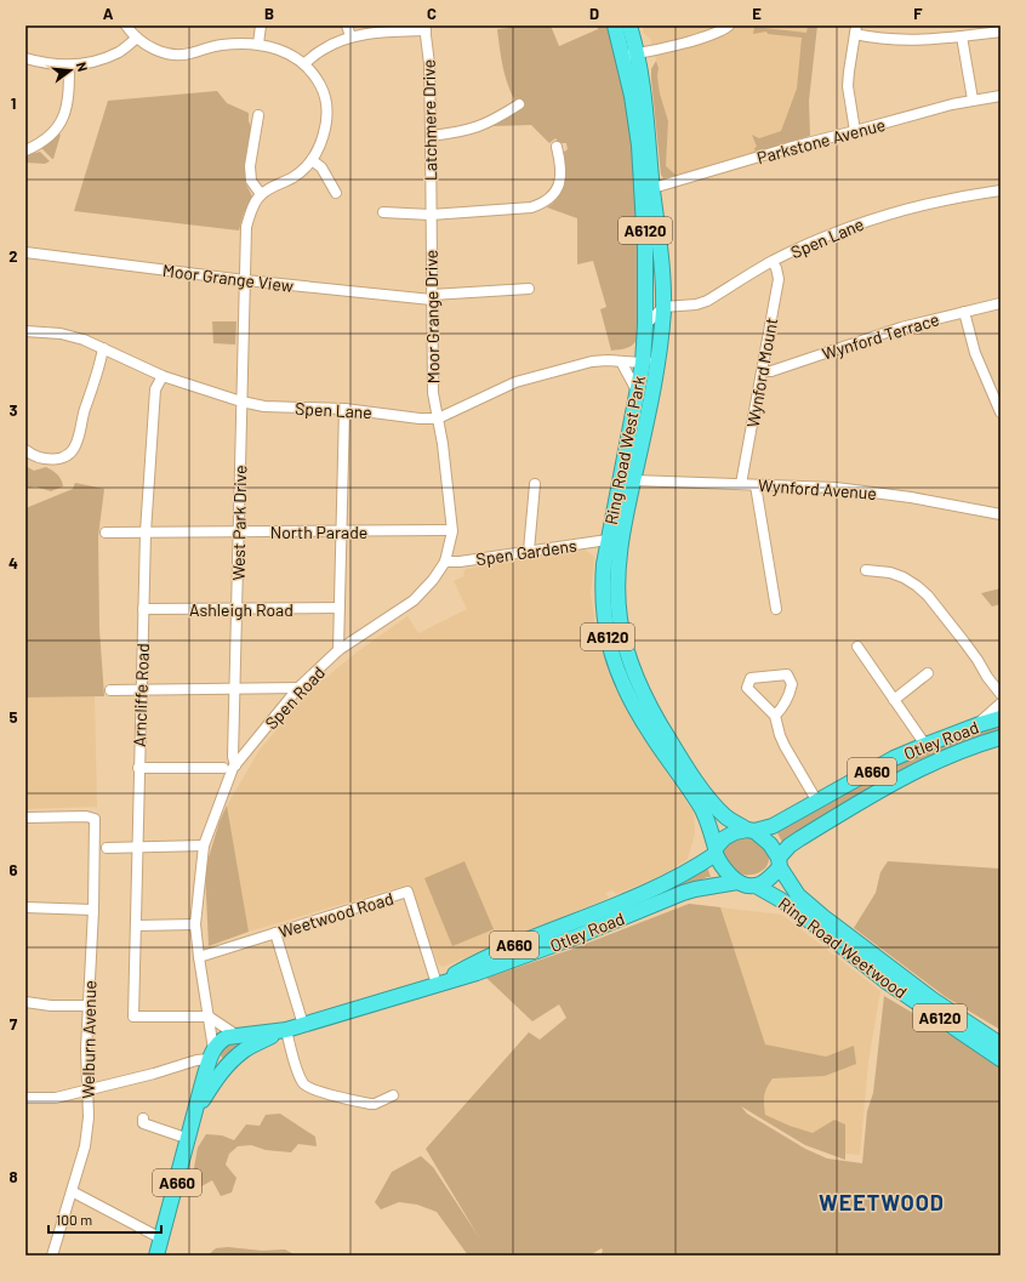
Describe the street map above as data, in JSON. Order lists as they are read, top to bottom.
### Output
{
  "streets": {
    "highway": [
      "A6120",
      "Ring Road West Park",
      "Otley Road",
      "A660",
      "Ring Road Weetwood"
    ],
    "street": [
      "Latchmere Drive",
      "Parkstone Avenue",
      "Spen Lane",
      "Moor Grange View",
      "Moor Grange Drive",
      "Wynford Terrace",
      "Wynford Mount",
      "Wynford Avenue",
      "West Park Drive",
      "North Parade",
      "Spen Gardens",
      "Ashleigh Road",
      "Arncliffe Road",
      "Spen Road",
      "Weetwood Road",
      "Welburn Avenue"
    ]
  },
  "crossings": [
    ["Latchmere Drive", "Moor Grange Drive"],
    ["Parkstone Avenue", "Ring Road West Park"],
    ["A6120", "Ring Road West Park"],
    ["A6120", "Otley Road"],
    ["A6120", "Ring Road Weetwood"],
    ["Spen Lane", "Moor Grange Drive"],
    ["Spen Lane", "Wynford Mount"],
    ["Spen Lane", "Ring Road West Park"],
    ["Spen Lane", "West Park Drive"],
    ["Spen Lane", "Arncliffe Road"],
    ["Spen Lane", "Spen Road"],
    ["Moor Grange View", "Moor Grange Drive"],
    ["Moor Grange View", "West Park Drive"],
    ["Moor Grange Drive", "Spen Road"],
    ["Wynford Terrace", "Wynford Mount"],
    ["Wynford Mount", "Wynford Avenue"],
    ["Ring Road West Park", "Wynford Avenue"],
    ["Ring Road West Park", "Spen Gardens"],
    ["Ring Road West Park", "Otley Road"],
    ["Ring Road West Park", "Ring Road Weetwood"],
    ["West Park Drive", "North Parade"],
    ["West Park Drive", "Ashleigh Road"],
    ["West Park Drive", "Spen Road"],
    ["North Parade", "Arncliffe Road"],
    ["Spen Gardens", "Spen Road"],
    ["Ashleigh Road", "Arncliffe Road"],
    ["Arncliffe Road", "Spen Road"],
    ["Spen Road", "Otley Road"],
    ["Spen Road", "Weetwood Road"],
    ["Otley Road", "Weetwood Road"],
    ["Otley Road", "Ring Road Weetwood"]
  ],
  "districts": ["WEETWOOD"],
  "scale_bar": "100 m",
  "north": "right",
  "grid": {
    "columns": [
      "A",
      "B",
      "C",
      "D",
      "E",
      "F"
    ],
    "rows": [
      "1",
      "2",
      "3",
      "4",
      "5",
      "6",
      "7",
      "8"
    ]
  }
}
